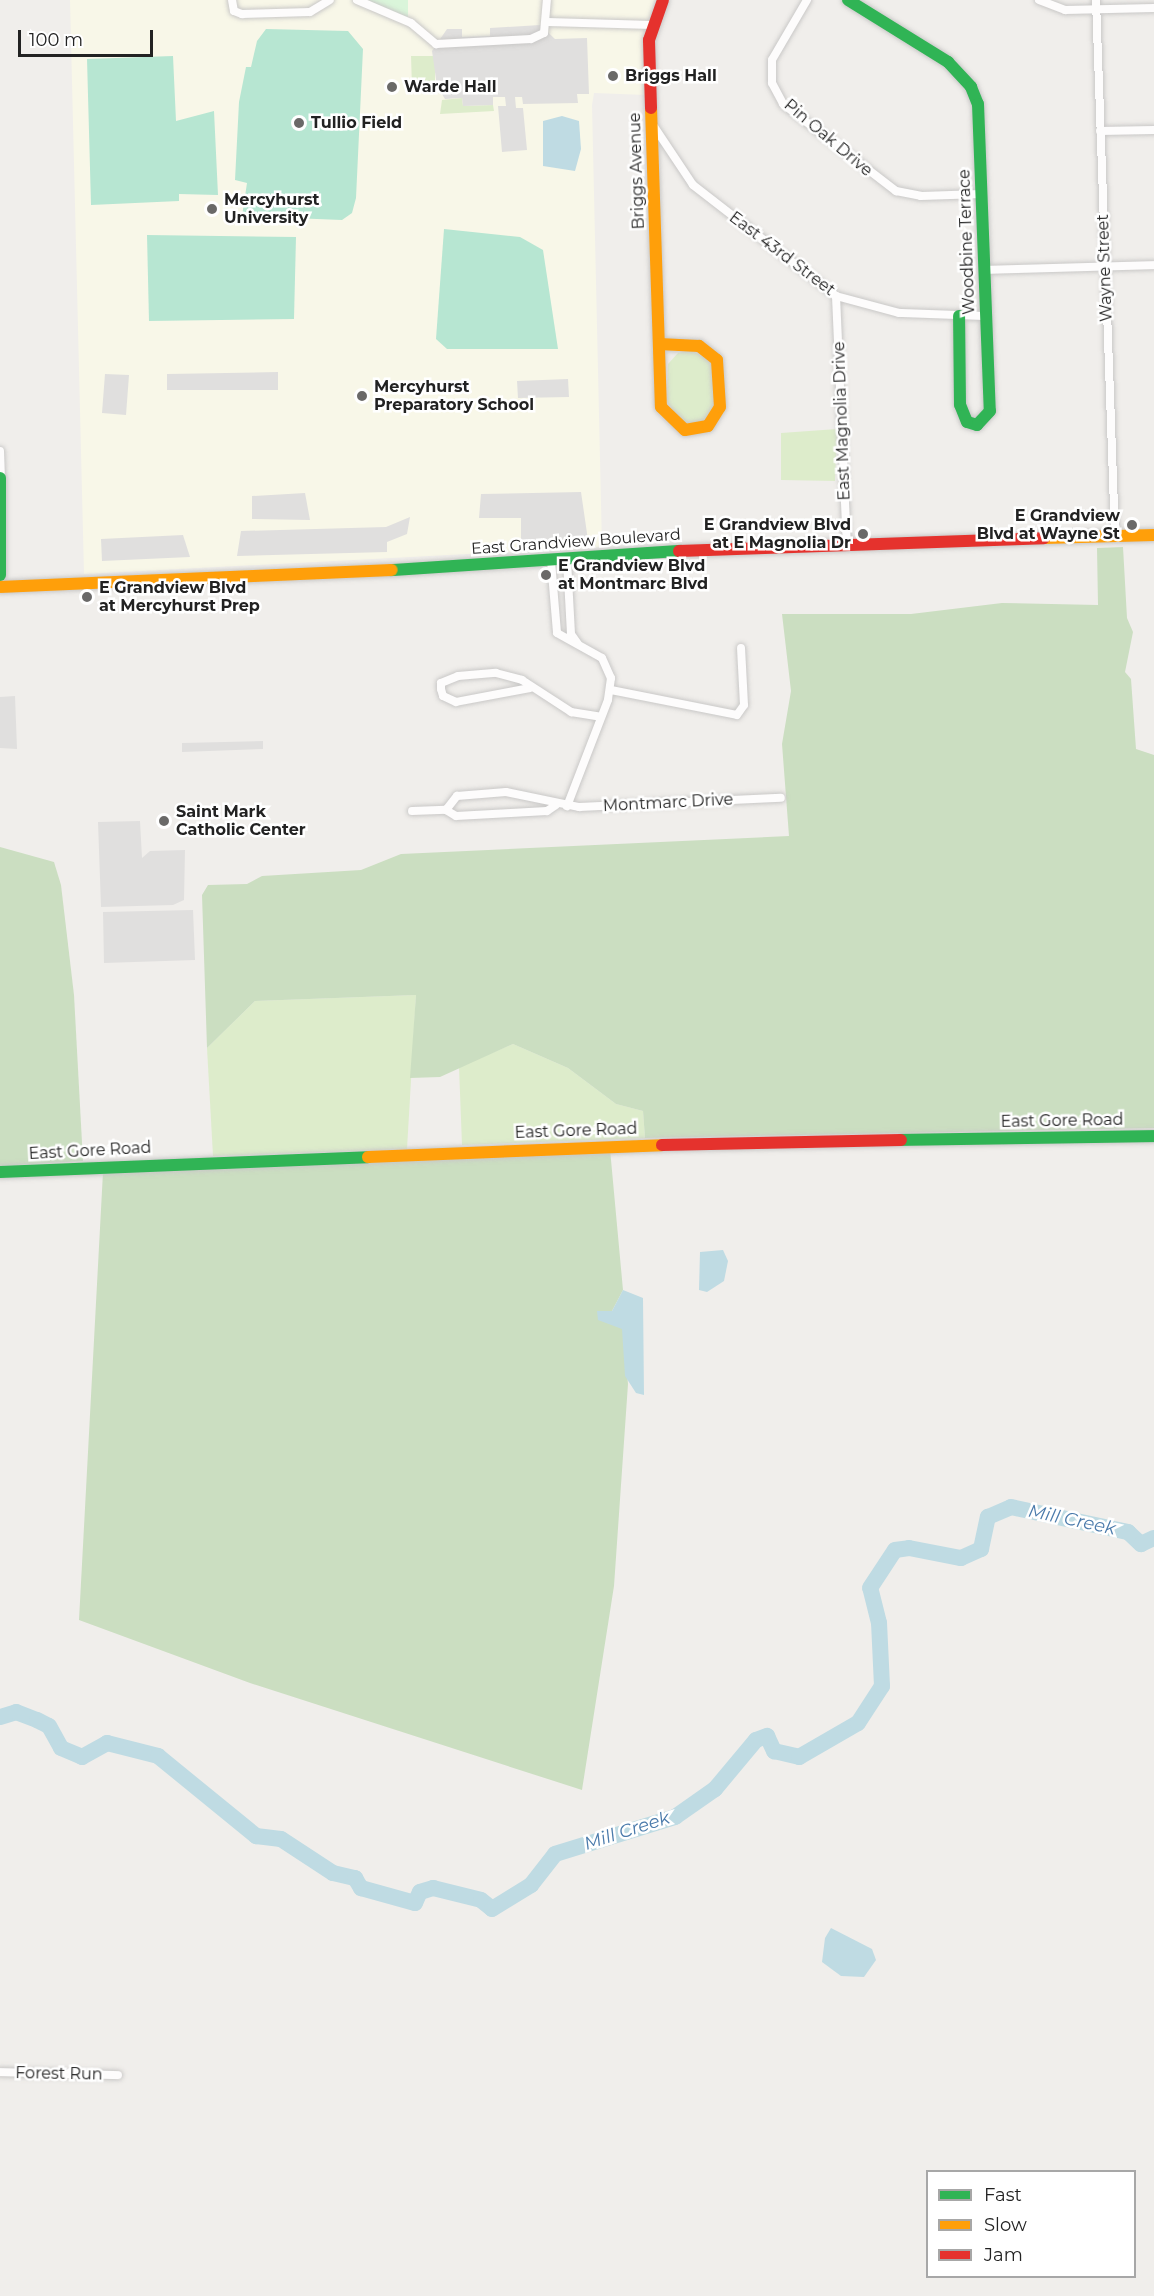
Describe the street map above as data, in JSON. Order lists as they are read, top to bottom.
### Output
{
  "streets": {
    "street": [
      "Pin Oak Drive",
      "Briggs Avenue",
      "Woodbine Terrace",
      "East 43rd Street",
      "Wayne Street",
      "East Magnolia Drive",
      "East Grandview Boulevard",
      "Montmarc Drive",
      "East Gore Road",
      "Forest Run"
    ]
  },
  "crossings": [
    ["Pin Oak Drive", "Woodbine Terrace"],
    ["Briggs Avenue", "East 43rd Street"],
    ["Woodbine Terrace", "East 43rd Street"],
    ["East 43rd Street", "East Magnolia Drive"],
    ["Wayne Street", "East Grandview Boulevard"],
    ["East Magnolia Drive", "East Grandview Boulevard"]
  ],
  "water": ["Mill Creek"],
  "places": [
    "Briggs Hall",
    "Warde Hall",
    "Tullio Field",
    "Mercyhurst University",
    "Mercyhurst Preparatory School",
    "E Grandview Blvd at Wayne St",
    "E Grandview Blvd at E Magnolia Dr",
    "E Grandview Blvd at Montmarc Blvd",
    "E Grandview Blvd at Mercyhurst Prep",
    "Saint Mark Catholic Center"
  ],
  "legend": ["Fast", "Slow", "Jam"],
  "scale_bar": "100 m"
}
